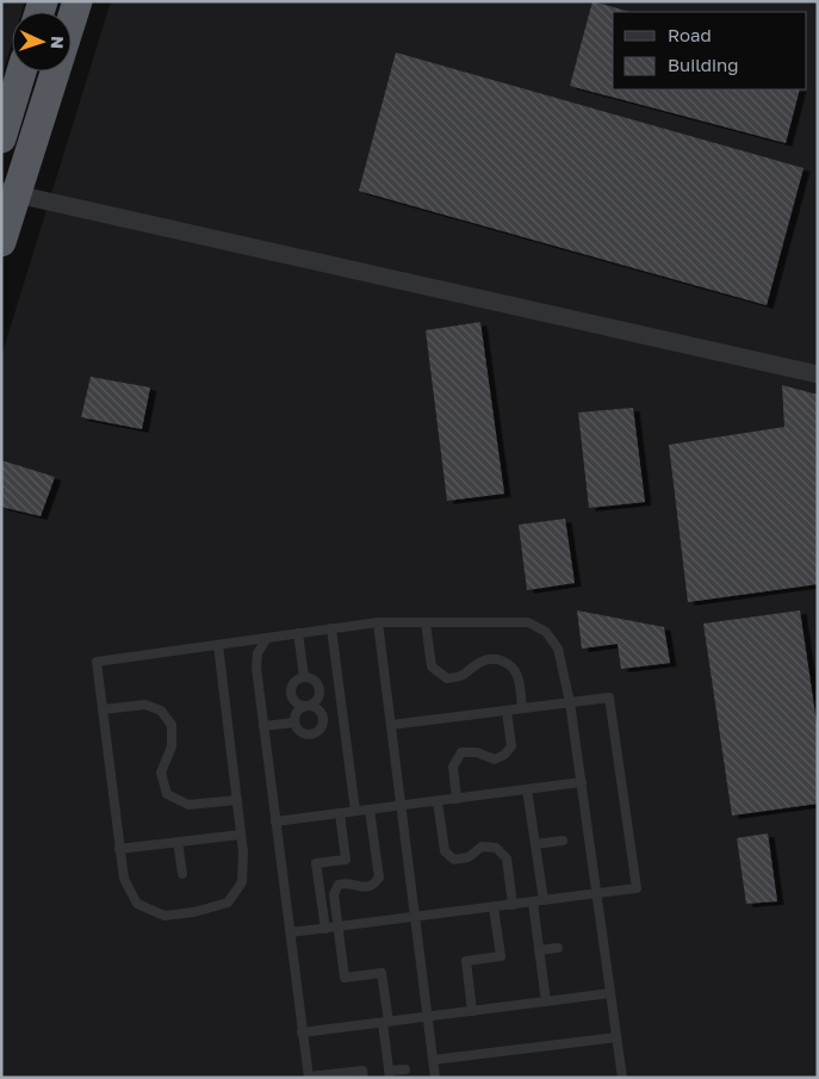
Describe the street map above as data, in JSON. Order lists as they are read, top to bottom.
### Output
{
  "legend": ["Road", "Building"],
  "north": "right"
}
